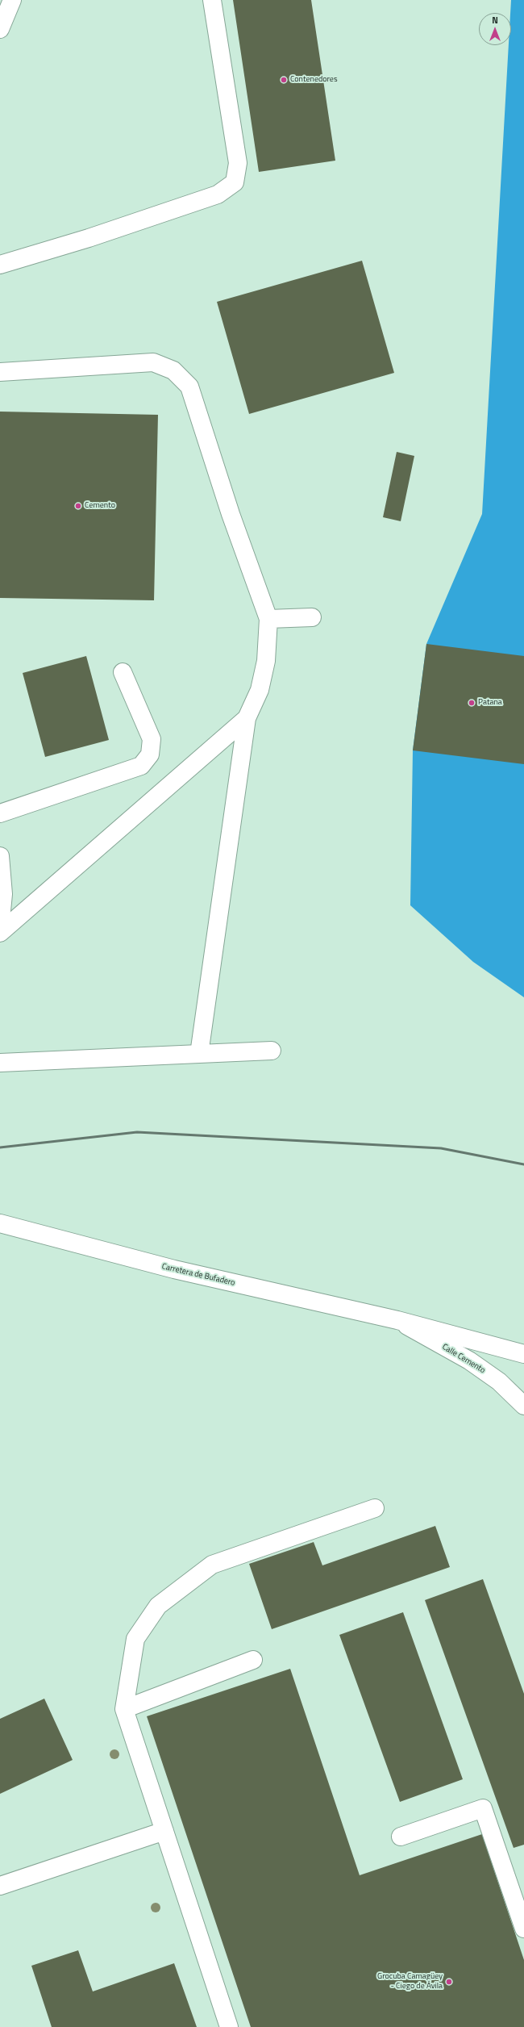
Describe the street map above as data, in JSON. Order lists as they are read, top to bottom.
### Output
{
  "streets": {
    "main road": ["Carretera de Bufadero", "Calle Cemento"]
  },
  "crossings": [
    ["Carretera de Bufadero", "Calle Cemento"]
  ],
  "places": [
    "Contenedores",
    "Cemento",
    "Patana",
    "Grocuba Camagüey - Ciego de Ávila"
  ],
  "north": "top"
}
